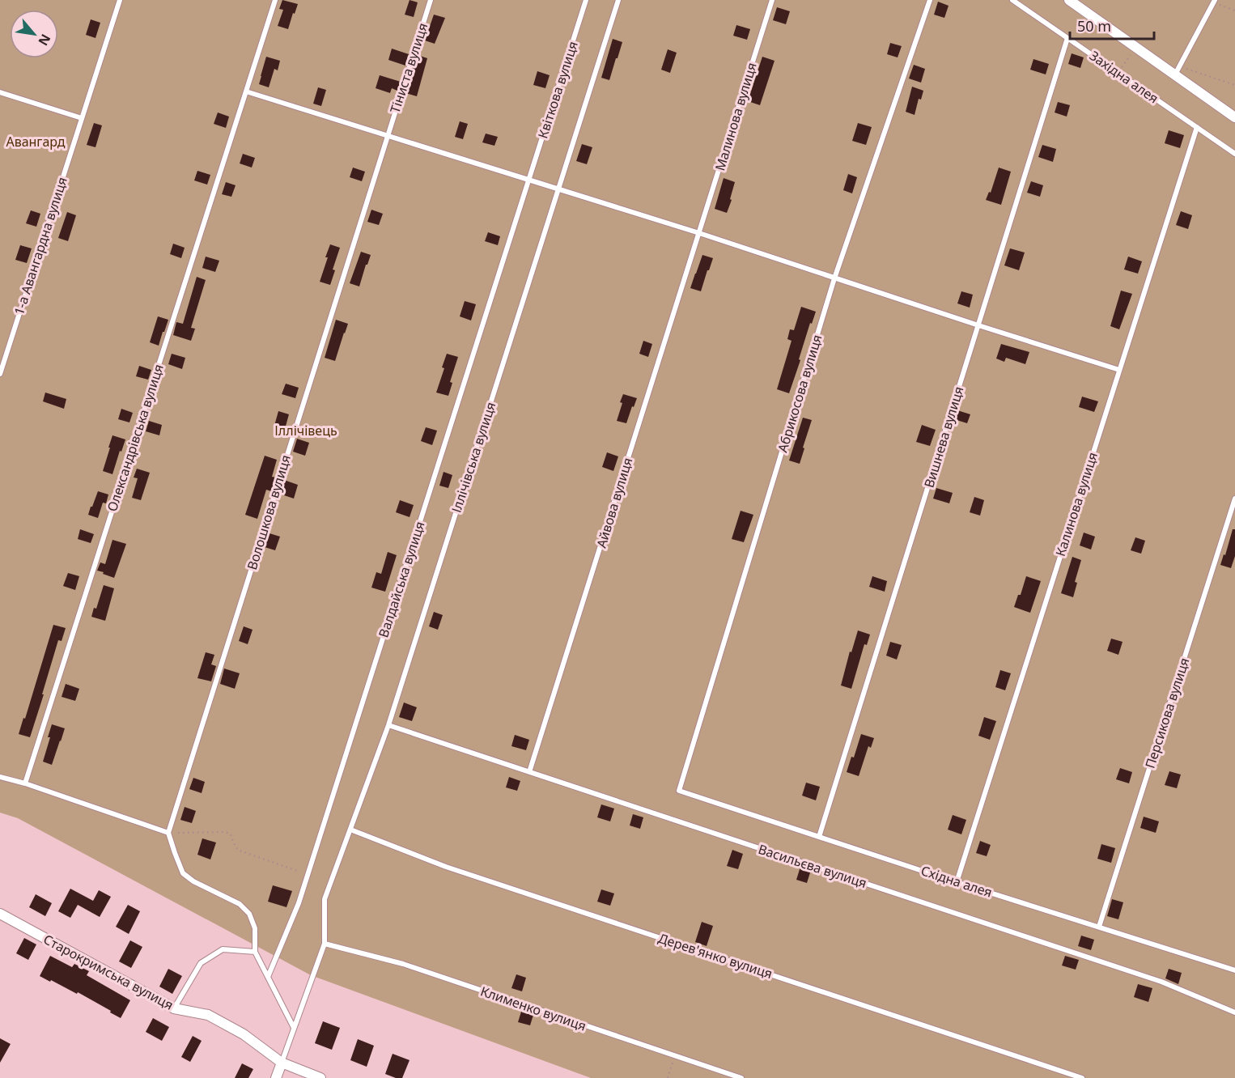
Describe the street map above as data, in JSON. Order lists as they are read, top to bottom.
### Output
{
  "streets": {
    "street": ["Старокримська вулиця"],
    "lane": [
      "Тіниста вулиця",
      "Західна алея",
      "Квіткова вулиця",
      "Малинова вулиця",
      "1-а Авангардна вулиця",
      "Абрикосова вулиця",
      "Вишнева вулиця",
      "Олександрівська вулиця",
      "Іллічівська вулиця",
      "Айвова вулиця",
      "Калинова вулиця",
      "Волошкова вулиця",
      "Валдайська вулиця",
      "Персикова вулиця",
      "Васильєва вулиця",
      "Східна алея",
      "Дерев'янко вулиця",
      "Клименко вулиця"
    ]
  },
  "crossings": [
    ["Тіниста вулиця", "Волошкова вулиця"],
    ["Західна алея", "Вишнева вулиця"],
    ["Західна алея", "Калинова вулиця"],
    ["Квіткова вулиця", "Валдайська вулиця"],
    ["Малинова вулиця", "Айвова вулиця"],
    ["Абрикосова вулиця", "Східна алея"],
    ["Вишнева вулиця", "Східна алея"],
    ["Іллічівська вулиця", "Васильєва вулиця"],
    ["Іллічівська вулиця", "Дерев'янко вулиця"],
    ["Іллічівська вулиця", "Клименко вулиця"],
    ["Айвова вулиця", "Васильєва вулиця"],
    ["Калинова вулиця", "Східна алея"],
    ["Персикова вулиця", "Східна алея"]
  ],
  "parks": ["Авангард", "Іллічівець"],
  "scale_bar": "50 m",
  "north": "bottom right"
}
